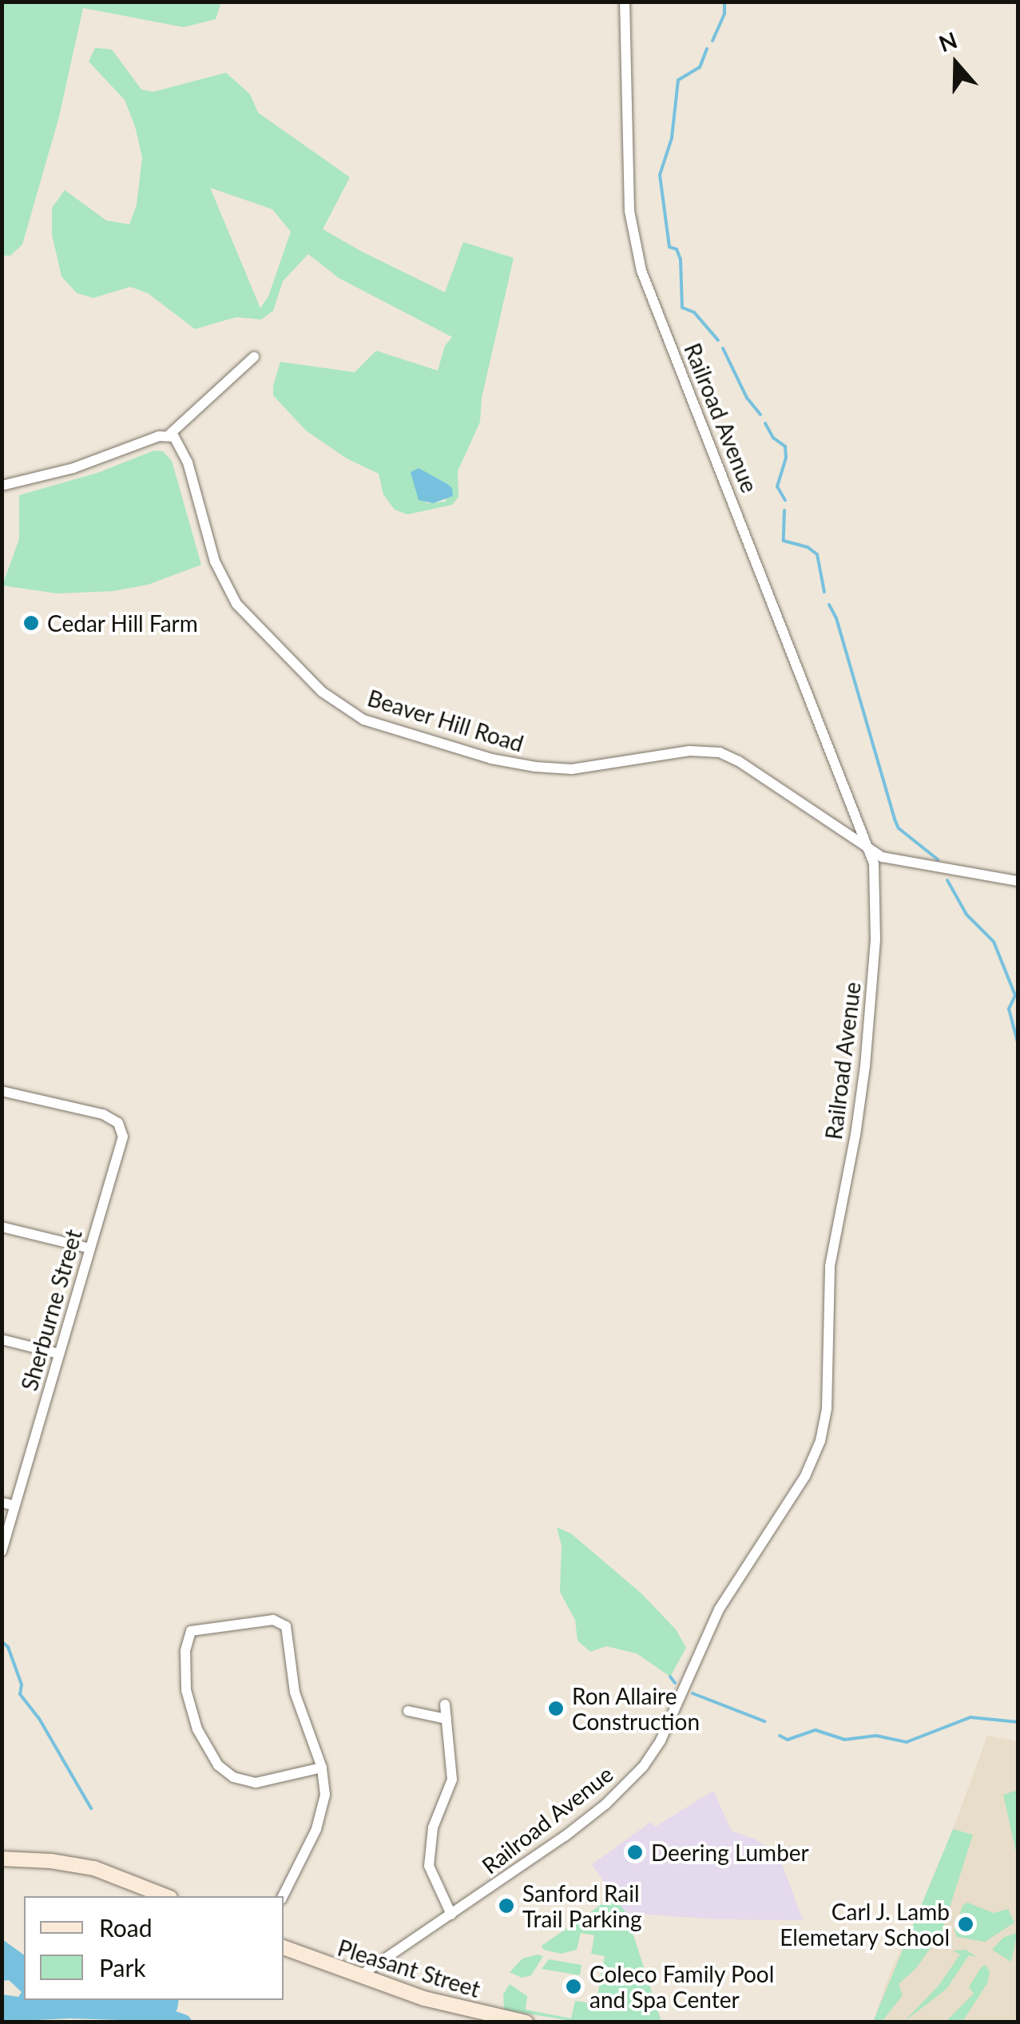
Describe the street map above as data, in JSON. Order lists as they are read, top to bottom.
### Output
{
  "streets": {
    "main road": ["Pleasant Street"],
    "street": ["Railroad Avenue", "Beaver Hill Road", "Sherburne Street"]
  },
  "crossings": [
    ["Railroad Avenue", "Beaver Hill Road"],
    ["Railroad Avenue", "Pleasant Street"]
  ],
  "places": [
    "Cedar Hill Farm",
    "Ron Allaire Construction",
    "Deering Lumber",
    "Sanford Rail Trail Parking",
    "Carl J. Lamb Elemetary School",
    "Coleco Family Pool and Spa Center"
  ],
  "legend": ["Road", "Park"],
  "north": "top"
}
